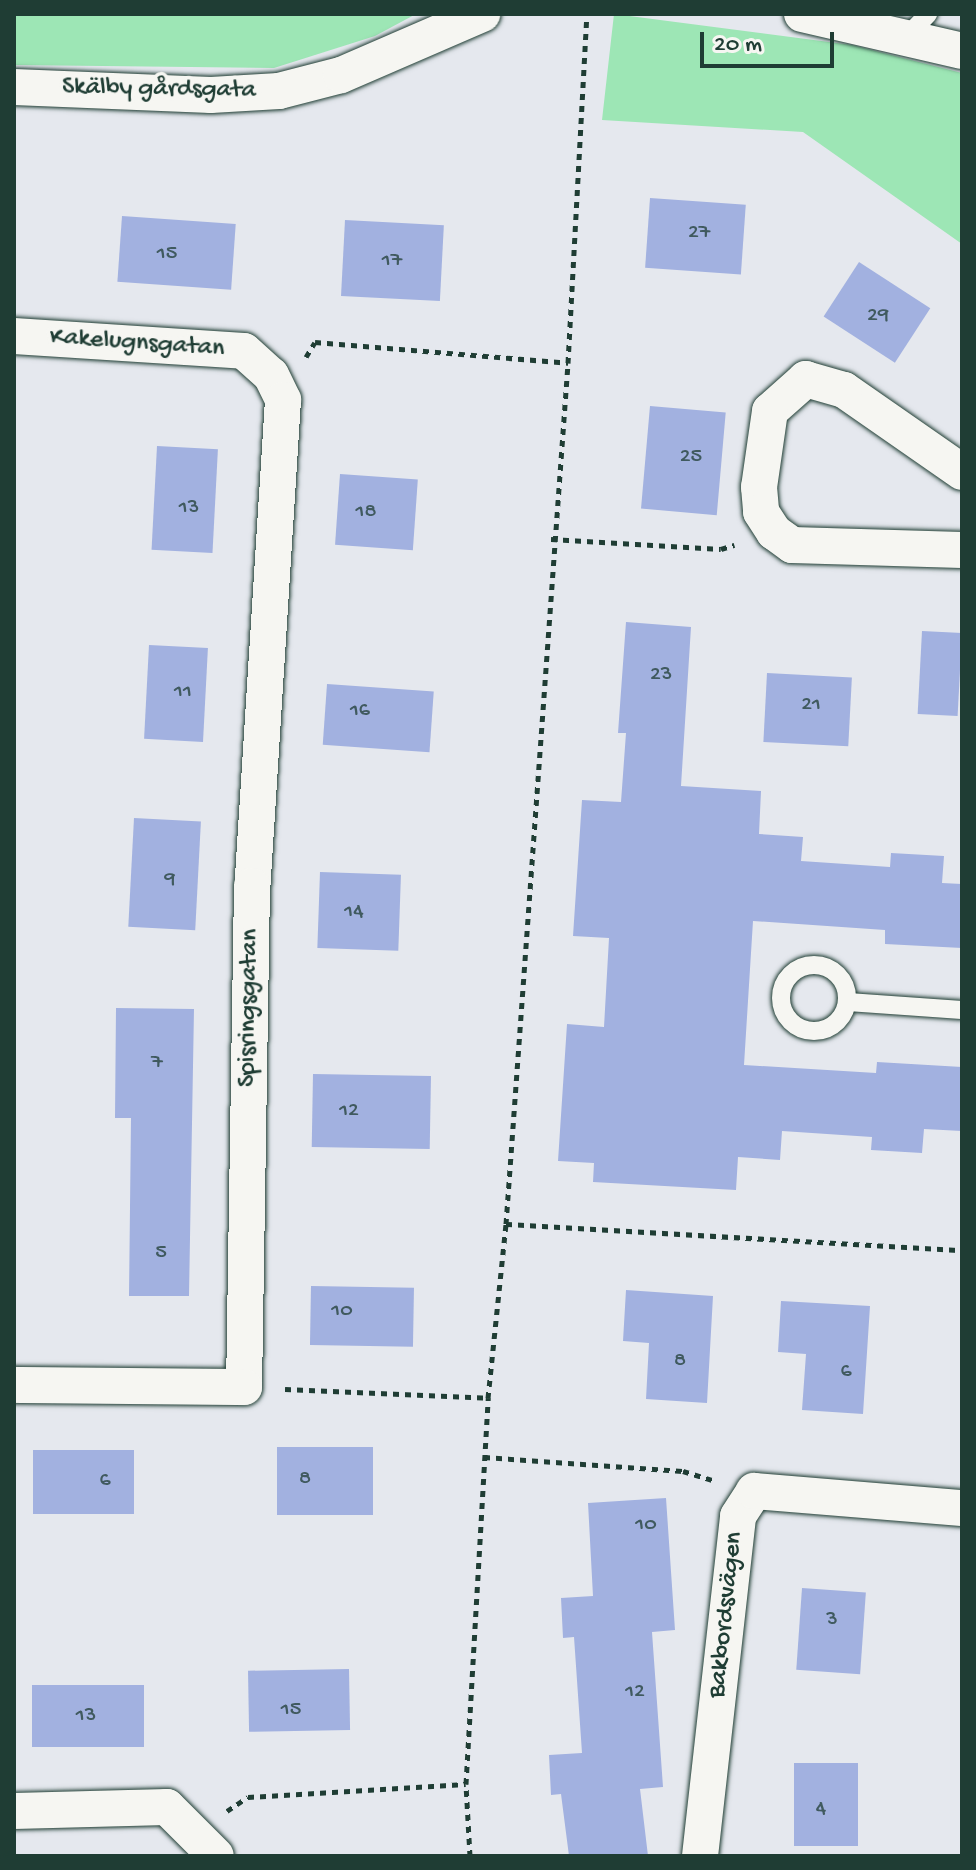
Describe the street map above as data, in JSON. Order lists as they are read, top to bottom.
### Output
{
  "streets": {
    "street": [
      "Skälby gårdsgata",
      "Kakelugnsgatan",
      "Spisringsgatan",
      "Bakbordsvägen"
    ]
  },
  "crossings": [
    ["Kakelugnsgatan", "Spisringsgatan"]
  ],
  "house_numbers": [
    "27",
    "15",
    "17",
    "29",
    "25",
    "13",
    "18",
    "23",
    "11",
    "21",
    "16",
    "9",
    "14",
    "7",
    "12",
    "5",
    "10",
    "8",
    "6",
    "8",
    "6",
    "10",
    "3",
    "12",
    "15",
    "13",
    "4"
  ],
  "scale_bar": "20 m"
}
